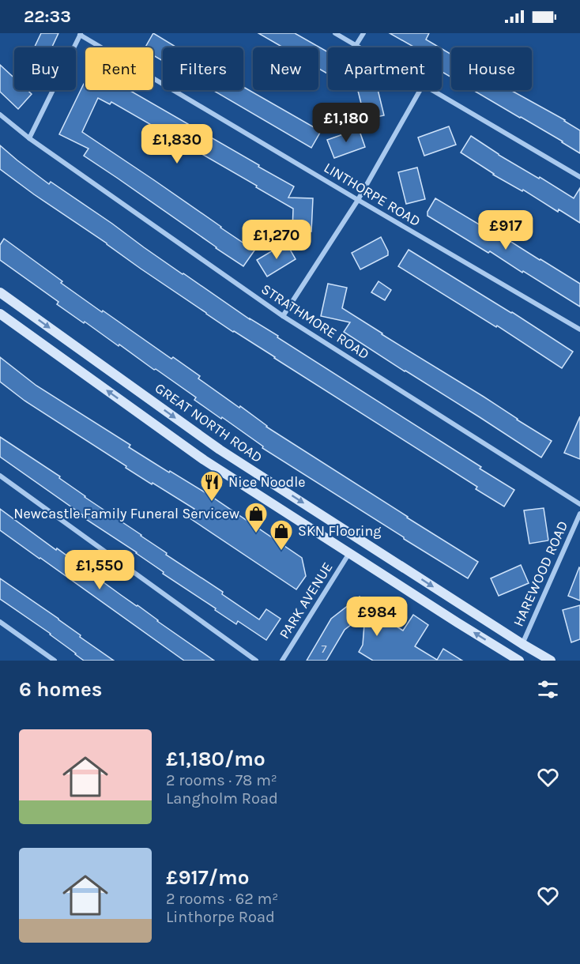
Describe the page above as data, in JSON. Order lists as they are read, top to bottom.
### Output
{
  "streets": {
    "main road": ["GREAT NORTH ROAD"],
    "street": [
      "LINTHORPE ROAD",
      "STRATHMORE ROAD",
      "HAREWOOD ROAD",
      "PARK AVENUE"
    ]
  },
  "crossings": [
    ["GREAT NORTH ROAD", "HAREWOOD ROAD"]
  ],
  "places": {
    "restaurant": ["Nice Noodle"],
    "shop": ["Newcastle Family Funeral Servicew", "SKN Flooring"]
  },
  "house_numbers": ["7"],
  "page": {
    "status": "22:33",
    "chip": [
      "Buy",
      "Rent",
      "Filters",
      "New",
      "Apartment",
      "House"
    ],
    "price": [
      "£1,180",
      "£1,830",
      "£917",
      "£1,270",
      "£1,550",
      "£984"
    ],
    "heading": "6 homes",
    "list": [
      {
        "name": "£1,180/mo",
        "note": "2 rooms · 78 m² · Langholm Road"
      },
      {
        "name": "£917/mo",
        "note": "2 rooms · 62 m² · Linthorpe Road"
      }
    ]
  }
}
